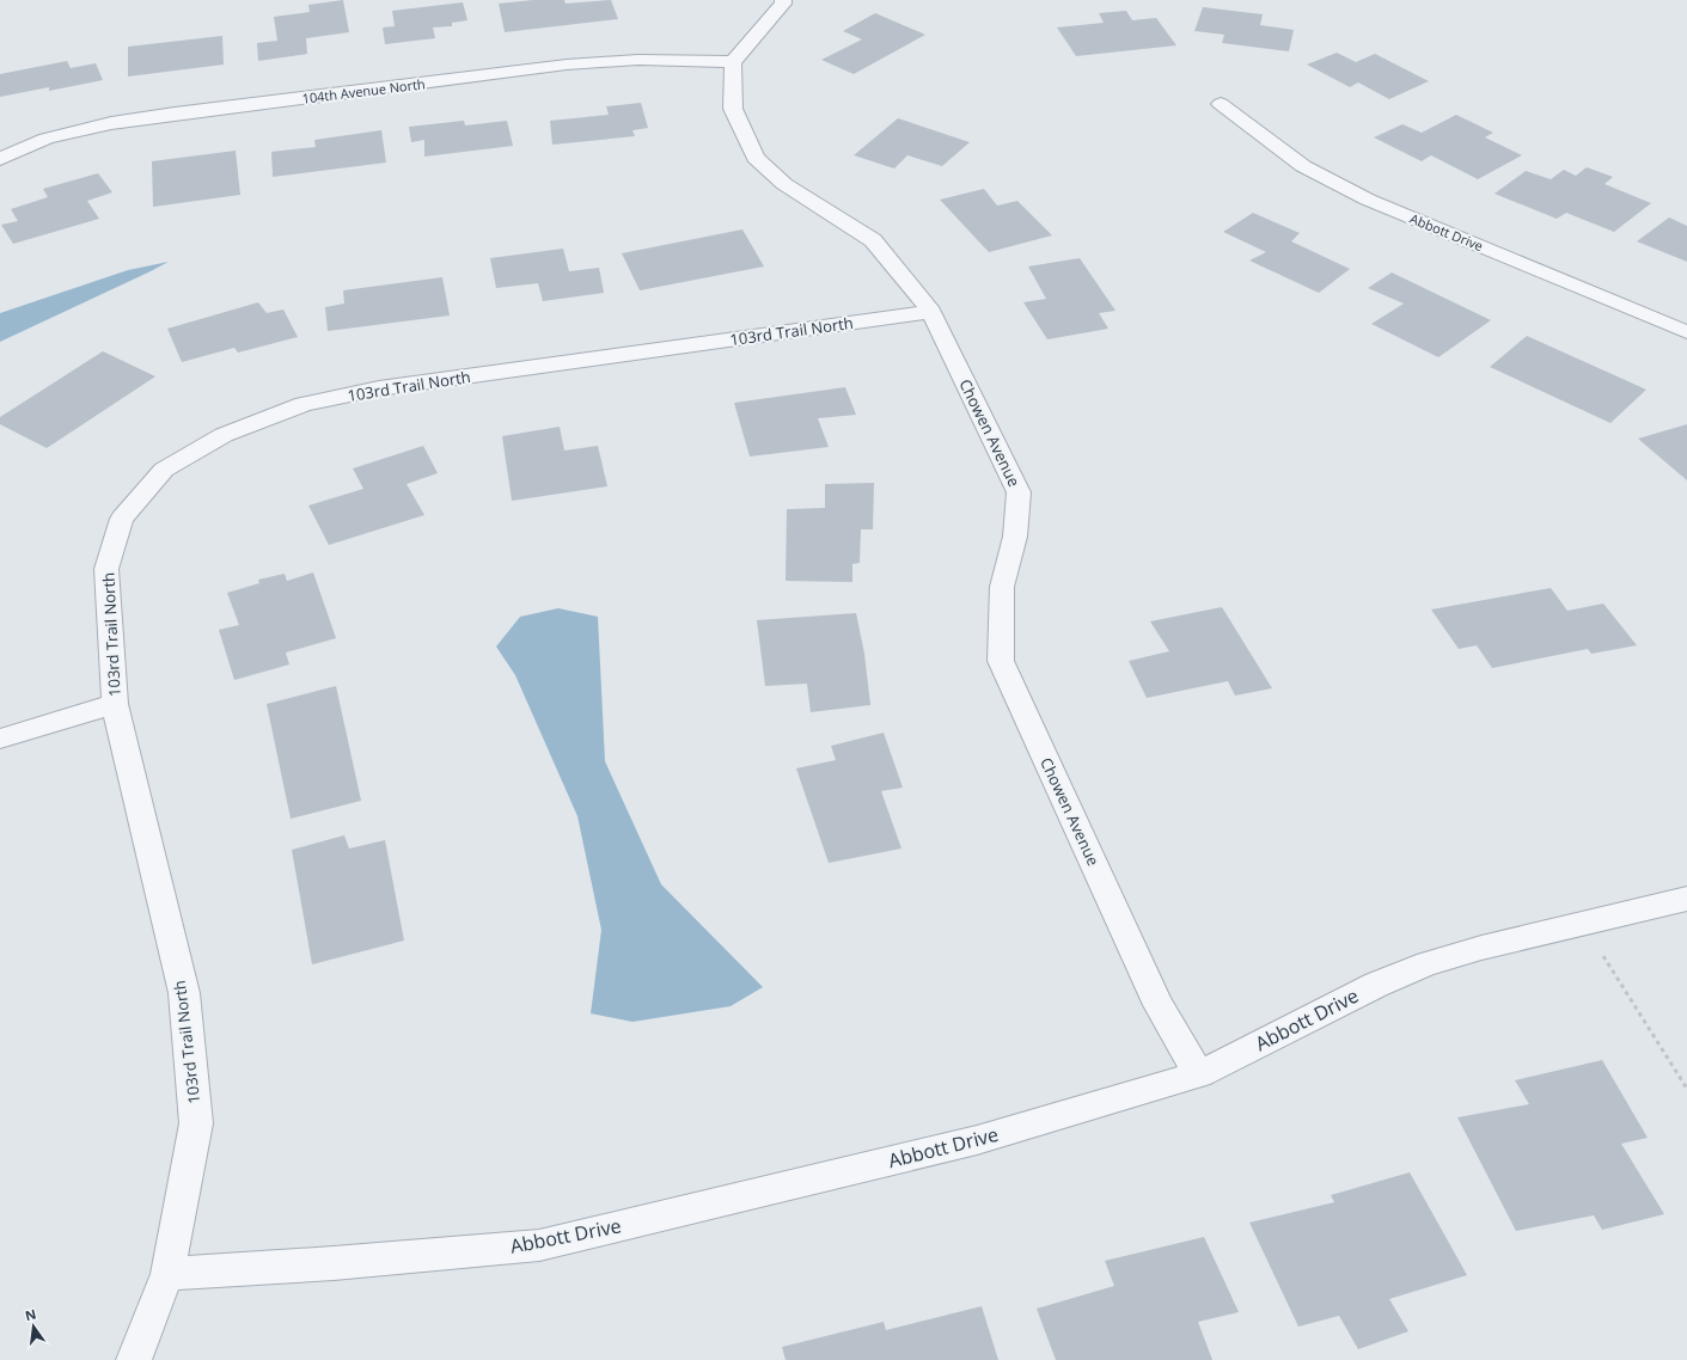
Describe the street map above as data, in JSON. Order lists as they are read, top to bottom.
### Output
{
  "streets": {
    "street": [
      "104th Avenue North",
      "Abbott Drive",
      "103rd Trail North",
      "Chowen Avenue"
    ]
  },
  "crossings": [
    ["104th Avenue North", "Chowen Avenue"],
    ["Abbott Drive", "103rd Trail North"],
    ["Abbott Drive", "Chowen Avenue"],
    ["103rd Trail North", "Chowen Avenue"]
  ],
  "north": "top"
}
